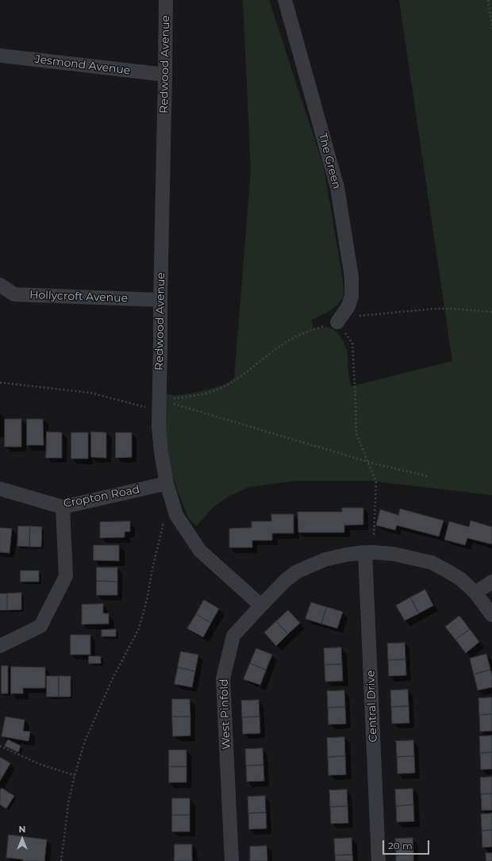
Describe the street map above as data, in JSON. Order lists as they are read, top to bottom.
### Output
{
  "streets": {
    "street": [
      "Redwood Avenue",
      "Jesmond Avenue",
      "The Green",
      "Hollycroft Avenue",
      "Cropton Road",
      "Central Drive",
      "West Pinfold"
    ]
  },
  "crossings": [
    ["Redwood Avenue", "Jesmond Avenue"],
    ["Redwood Avenue", "Hollycroft Avenue"],
    ["Redwood Avenue", "Cropton Road"],
    ["Redwood Avenue", "West Pinfold"],
    ["Central Drive", "West Pinfold"]
  ],
  "scale_bar": "20 m",
  "north": "top"
}
